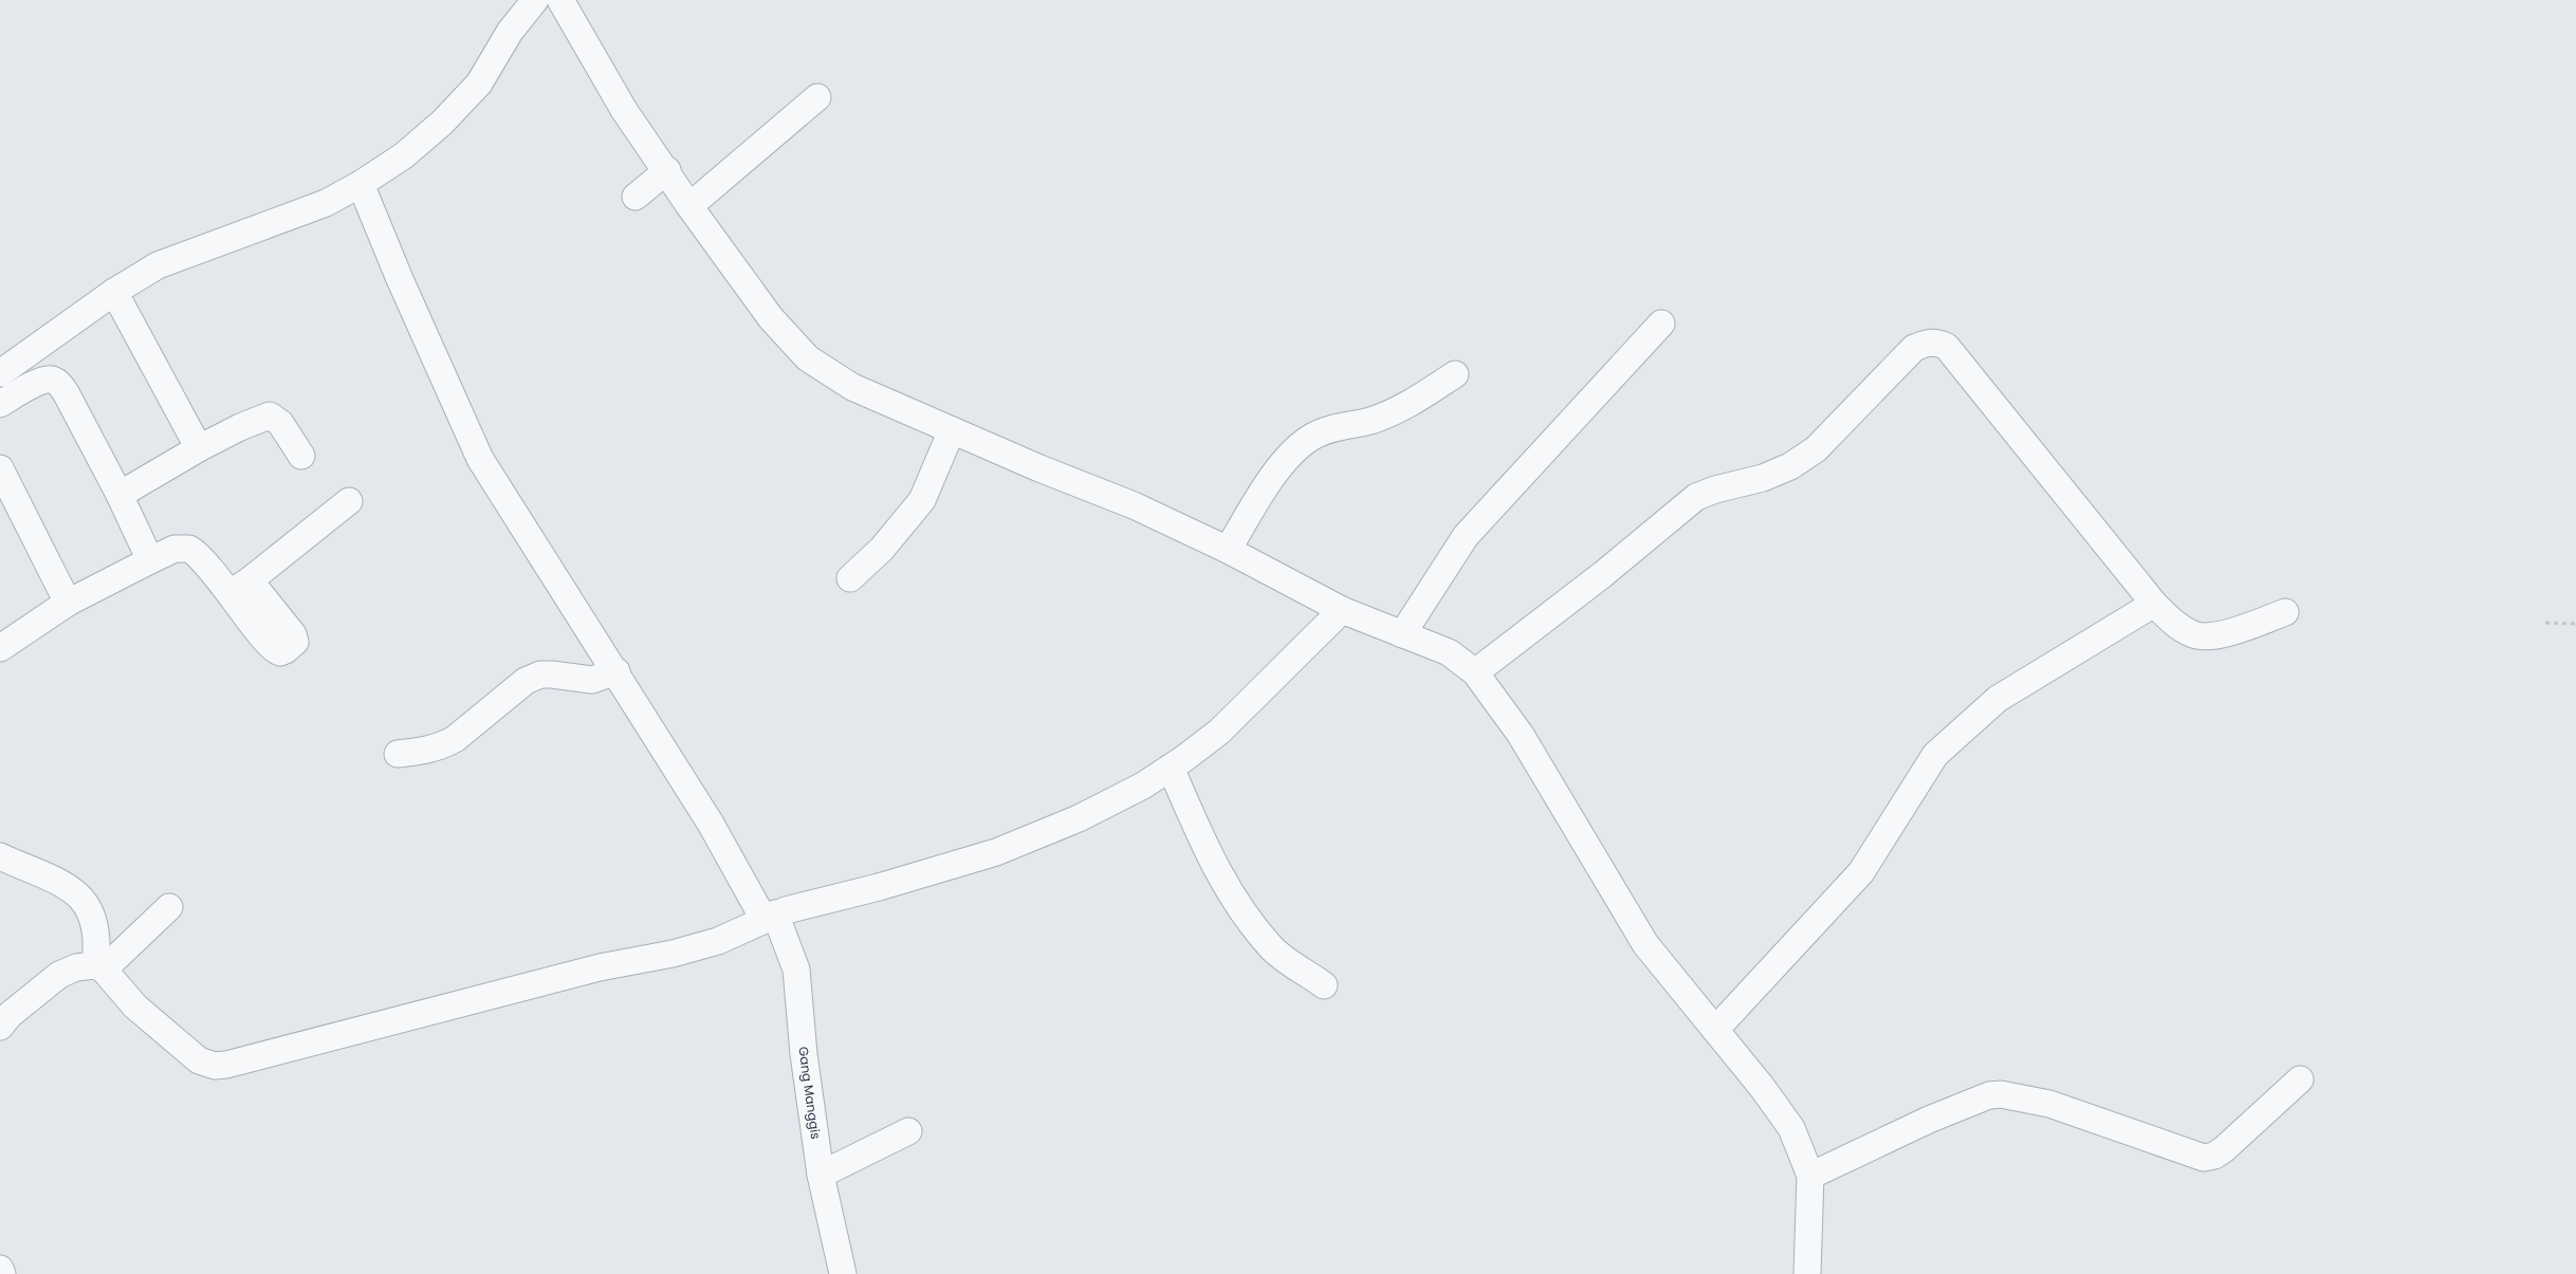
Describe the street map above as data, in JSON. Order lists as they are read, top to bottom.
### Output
{
  "streets": {
    "street": ["Gang Manggis"]
  }
}
